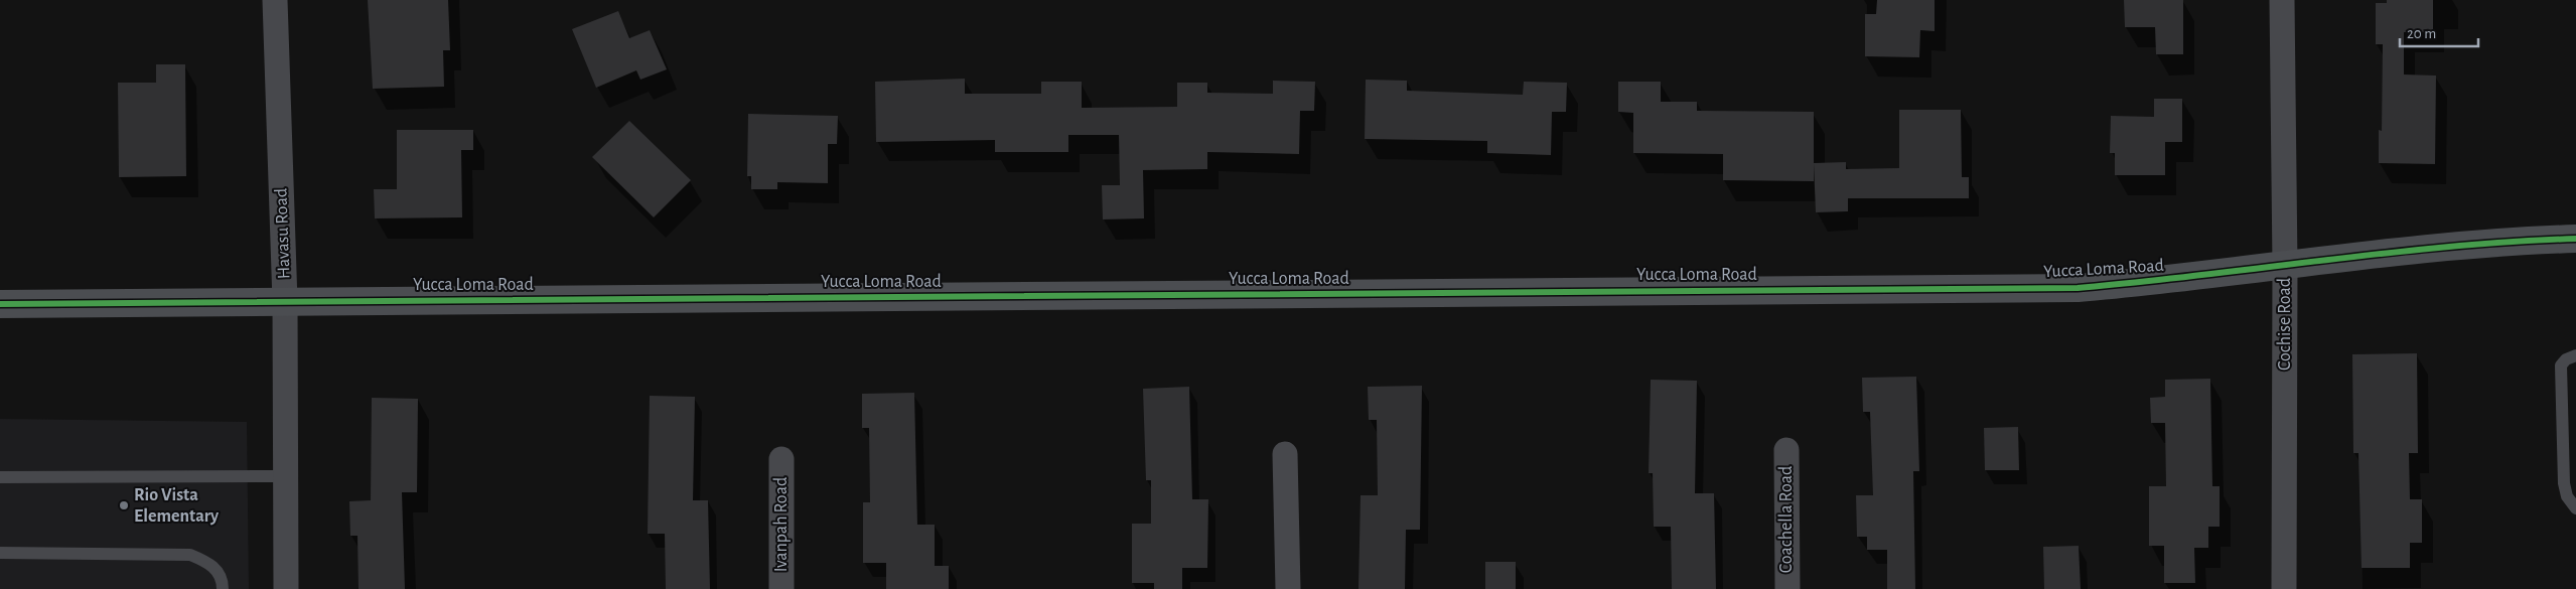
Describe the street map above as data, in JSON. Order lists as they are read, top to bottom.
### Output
{
  "streets": {
    "main road": ["Yucca Loma Road"],
    "street": [
      "Havasu Road",
      "Cochise Road",
      "Coachella Road",
      "Ivanpah Road"
    ]
  },
  "crossings": [
    ["Havasu Road", "Yucca Loma Road"],
    ["Yucca Loma Road", "Cochise Road"]
  ],
  "places": ["Rio Vista Elementary"],
  "scale_bar": "20 m"
}
